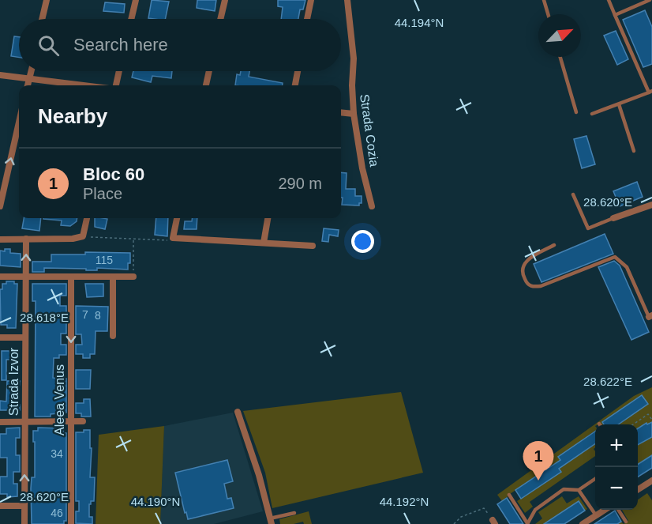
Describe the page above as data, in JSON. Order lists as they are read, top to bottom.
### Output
{
  "streets": {
    "street": ["Strada Cozia", "Strada Izvor", "Aleea Venus"]
  },
  "one_way": ["Strada Izvor"],
  "house_numbers": [
    "115",
    "7",
    "8",
    "34",
    "46"
  ],
  "north": "top right",
  "page": {
    "search": "Search here",
    "heading": "Nearby",
    "list": [
      {
        "mark": "1",
        "name": "Bloc 60",
        "note": "Place",
        "value": "290 m"
      }
    ],
    "map_buttons": ["+", "−"],
    "pins": "1"
  },
  "coordinates": [
    "44.194°N",
    "28.620°E",
    "28.618°E",
    "28.622°E",
    "44.190°N",
    "44.192°N"
  ]
}
